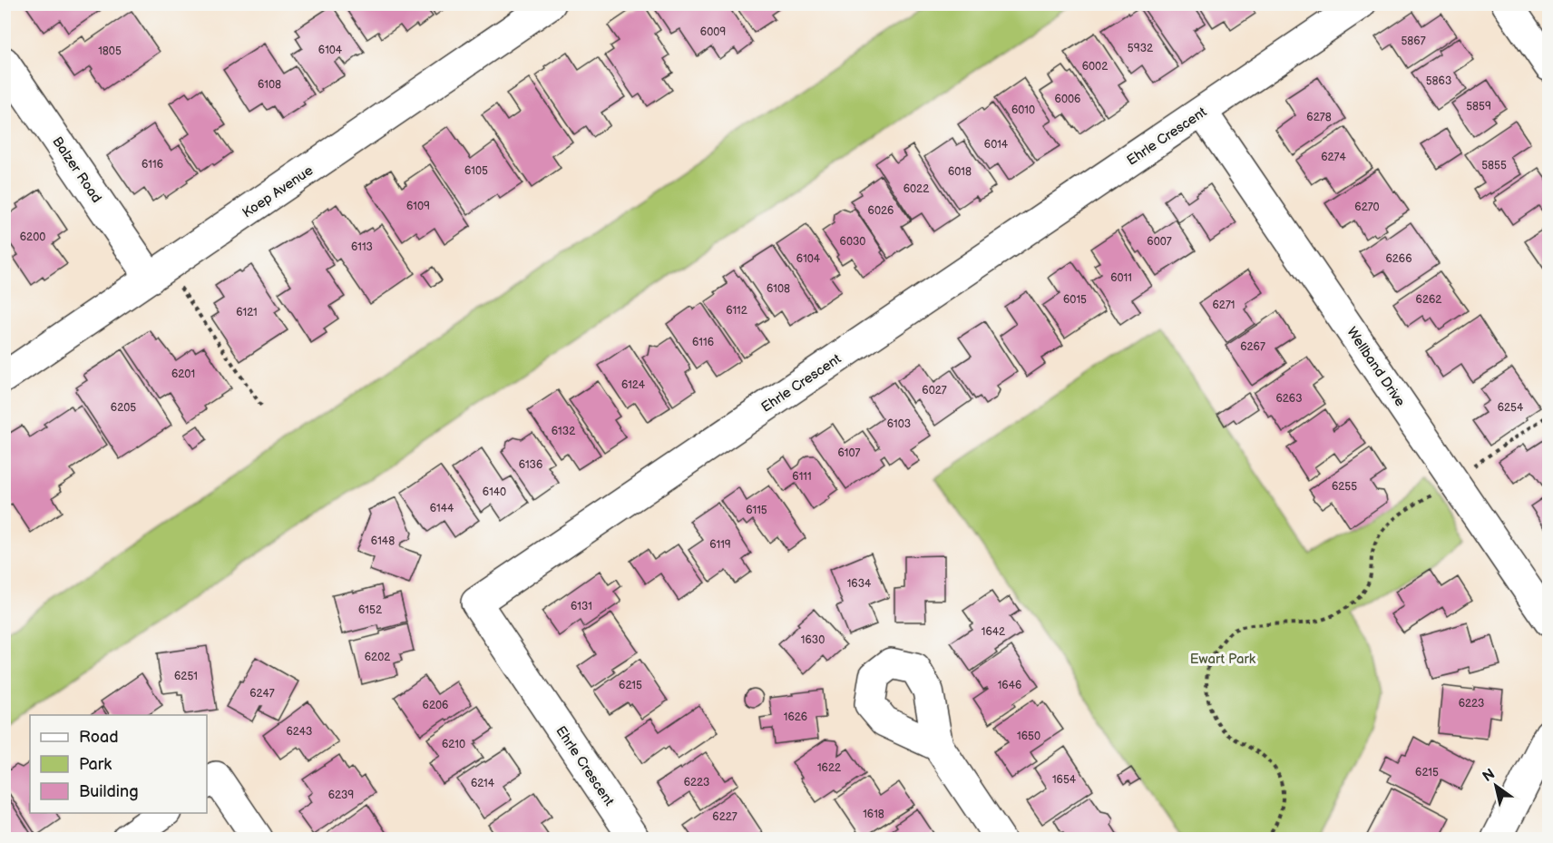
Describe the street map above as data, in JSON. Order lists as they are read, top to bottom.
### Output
{
  "streets": {
    "street": [
      "Ehrle Crescent",
      "Balzer Road",
      "Koep Avenue",
      "Wellband Drive"
    ]
  },
  "crossings": [
    ["Ehrle Crescent", "Wellband Drive"],
    ["Balzer Road", "Koep Avenue"]
  ],
  "parks": ["Ewart Park"],
  "house_numbers": [
    "6009",
    "5867",
    "5932",
    "6104",
    "1805",
    "6002",
    "5863",
    "6108",
    "6006",
    "5859",
    "6010",
    "6278",
    "6014",
    "6274",
    "6116",
    "5855",
    "6105",
    "6018",
    "6022",
    "6109",
    "6270",
    "6026",
    "6200",
    "6030",
    "6007",
    "6113",
    "6104",
    "6266",
    "6011",
    "6108",
    "6015",
    "6262",
    "6271",
    "6112",
    "6121",
    "6116",
    "6267",
    "6201",
    "6124",
    "6027",
    "6263",
    "6205",
    "6254",
    "6103",
    "6132",
    "6107",
    "6136",
    "6111",
    "6255",
    "6140",
    "6144",
    "6115",
    "6148",
    "6119",
    "1634",
    "6131",
    "6152",
    "1642",
    "1630",
    "6202",
    "6251",
    "6215",
    "1646",
    "6247",
    "6223",
    "6206",
    "1626",
    "6243",
    "1650",
    "6210",
    "1622",
    "6215",
    "1654",
    "6223",
    "6214",
    "6239",
    "1618",
    "6227"
  ],
  "legend": ["Road", "Park", "Building"],
  "north": "top left"
}
